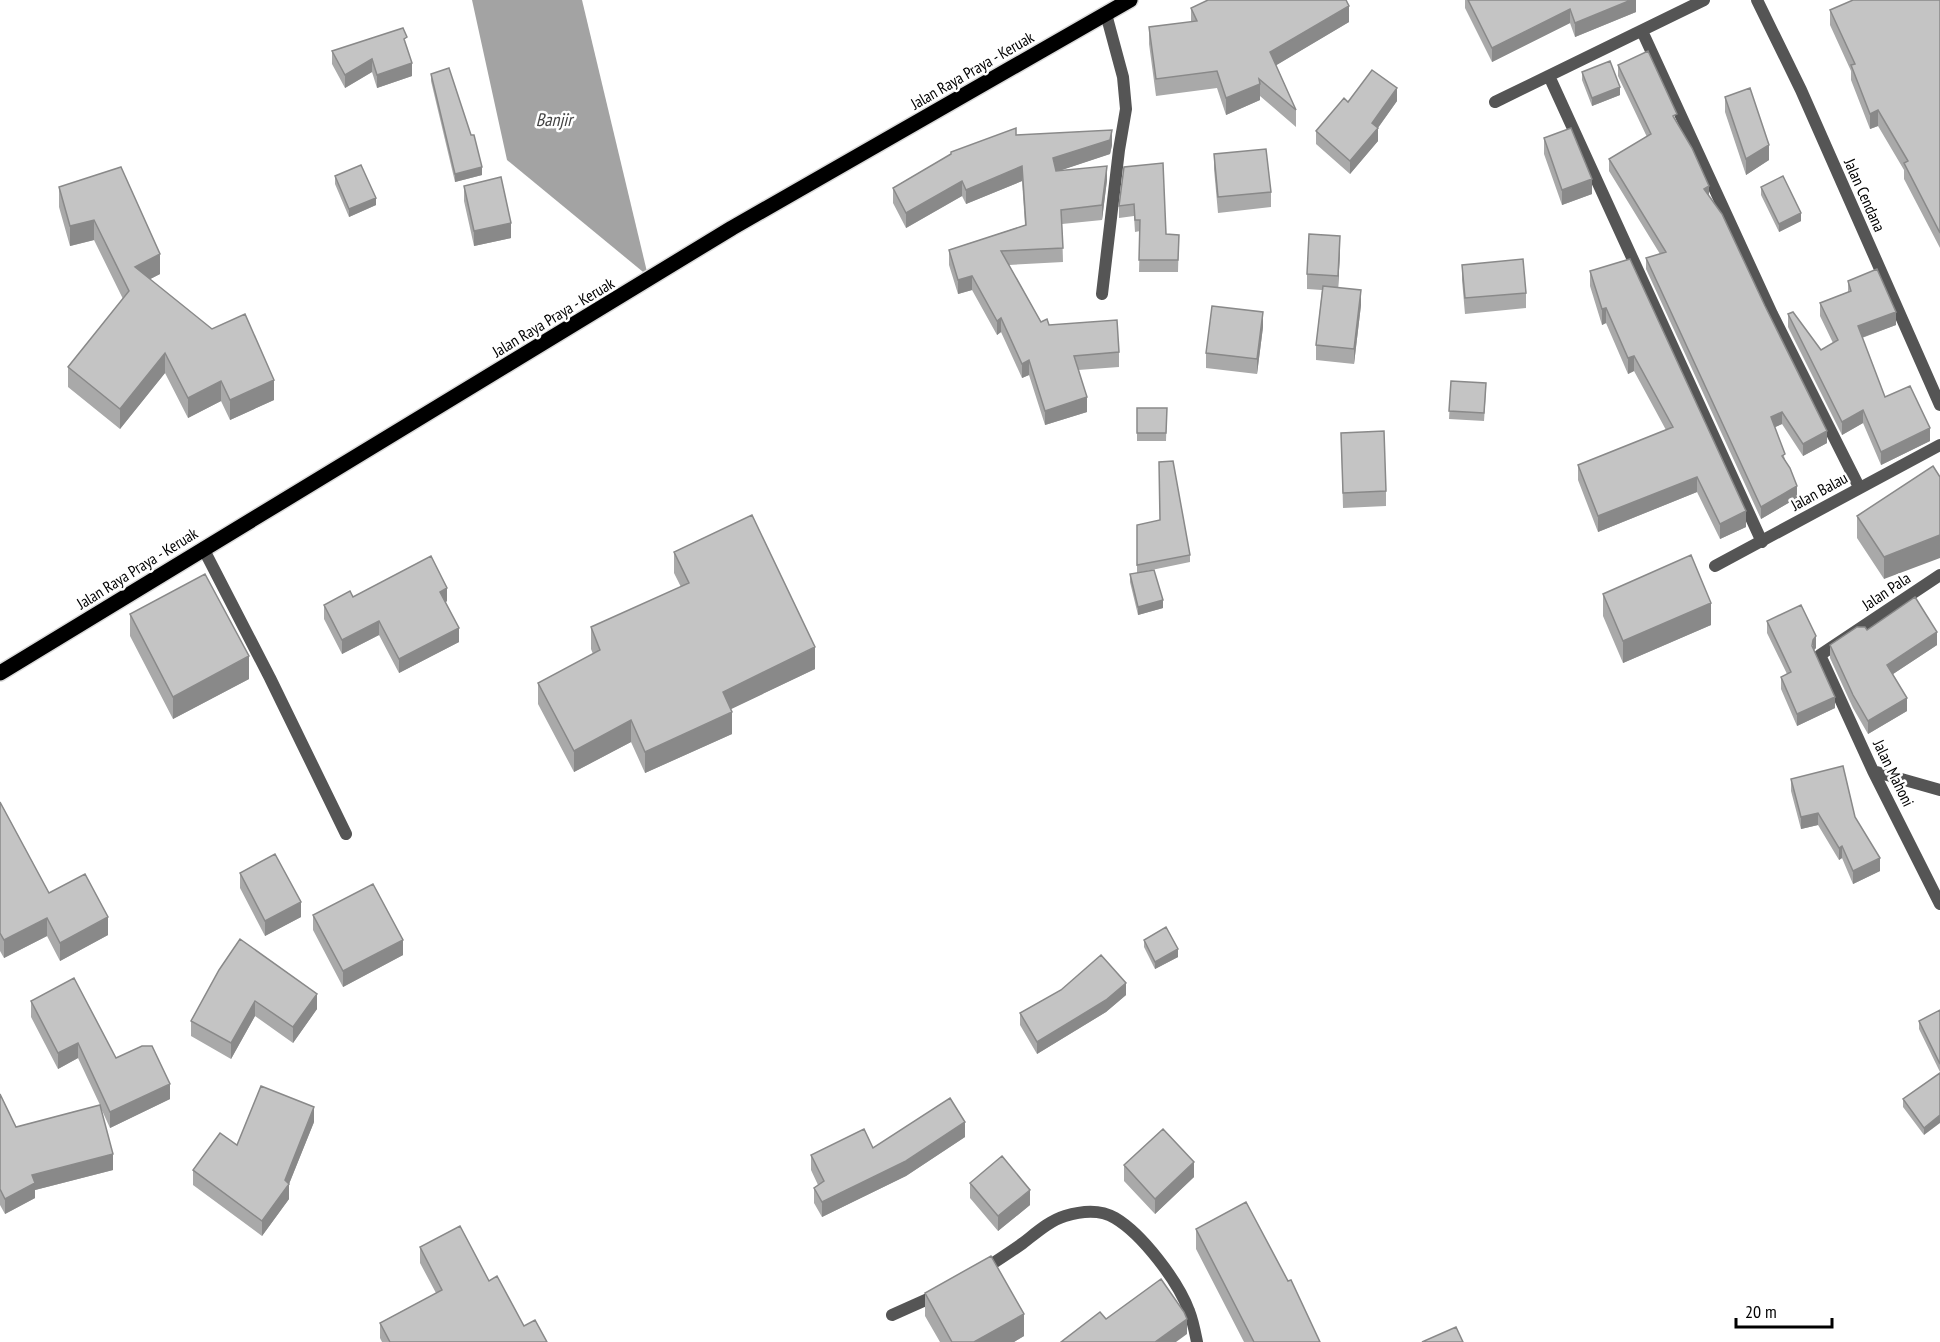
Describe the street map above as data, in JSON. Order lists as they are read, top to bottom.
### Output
{
  "streets": {
    "main road": ["Jalan Raya Praya - Keruak"],
    "street": [
      "Jalan Cendana",
      "Jalan Balau",
      "Jalan Pala",
      "Jalan Mahoni"
    ]
  },
  "crossings": [
    ["Jalan Pala", "Jalan Mahoni"]
  ],
  "water": ["Banjir"],
  "scale_bar": "20 m"
}
